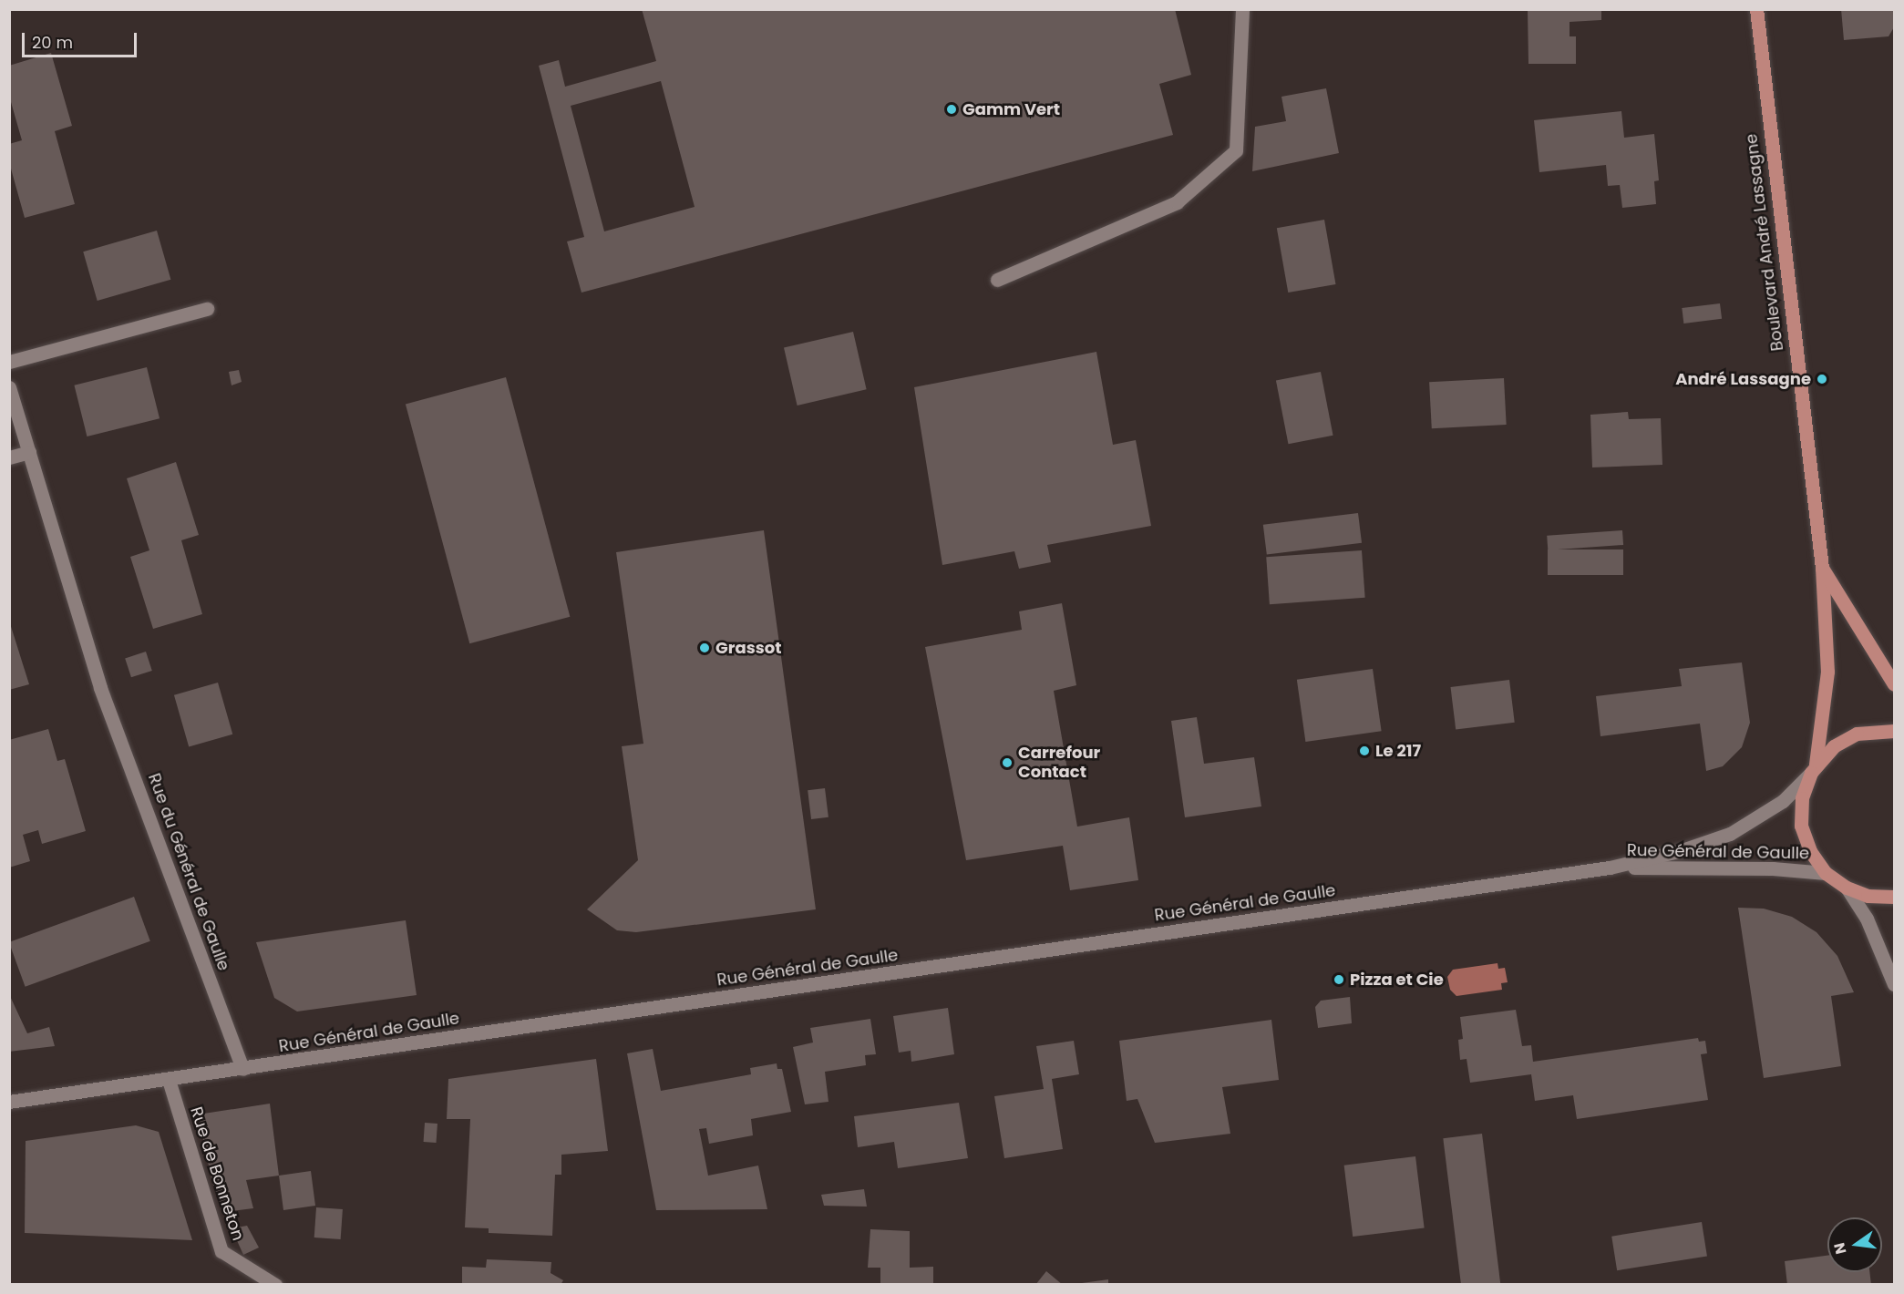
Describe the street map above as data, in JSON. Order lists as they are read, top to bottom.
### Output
{
  "streets": {
    "main road": ["Boulevard André Lassagne"],
    "street": ["Rue Général de Gaulle", "Rue du Général de Gaulle", "Rue de Bonneton"]
  },
  "crossings": [
    ["Boulevard André Lassagne", "Rue Général de Gaulle"],
    ["Rue Général de Gaulle", "Rue du Général de Gaulle"],
    ["Rue Général de Gaulle", "Rue de Bonneton"]
  ],
  "places": [
    "Gamm Vert",
    "André Lassagne",
    "Grassot",
    "Le 217",
    "Carrefour Contact",
    "Pizza et Cie"
  ],
  "scale_bar": "20 m",
  "north": "left"
}
